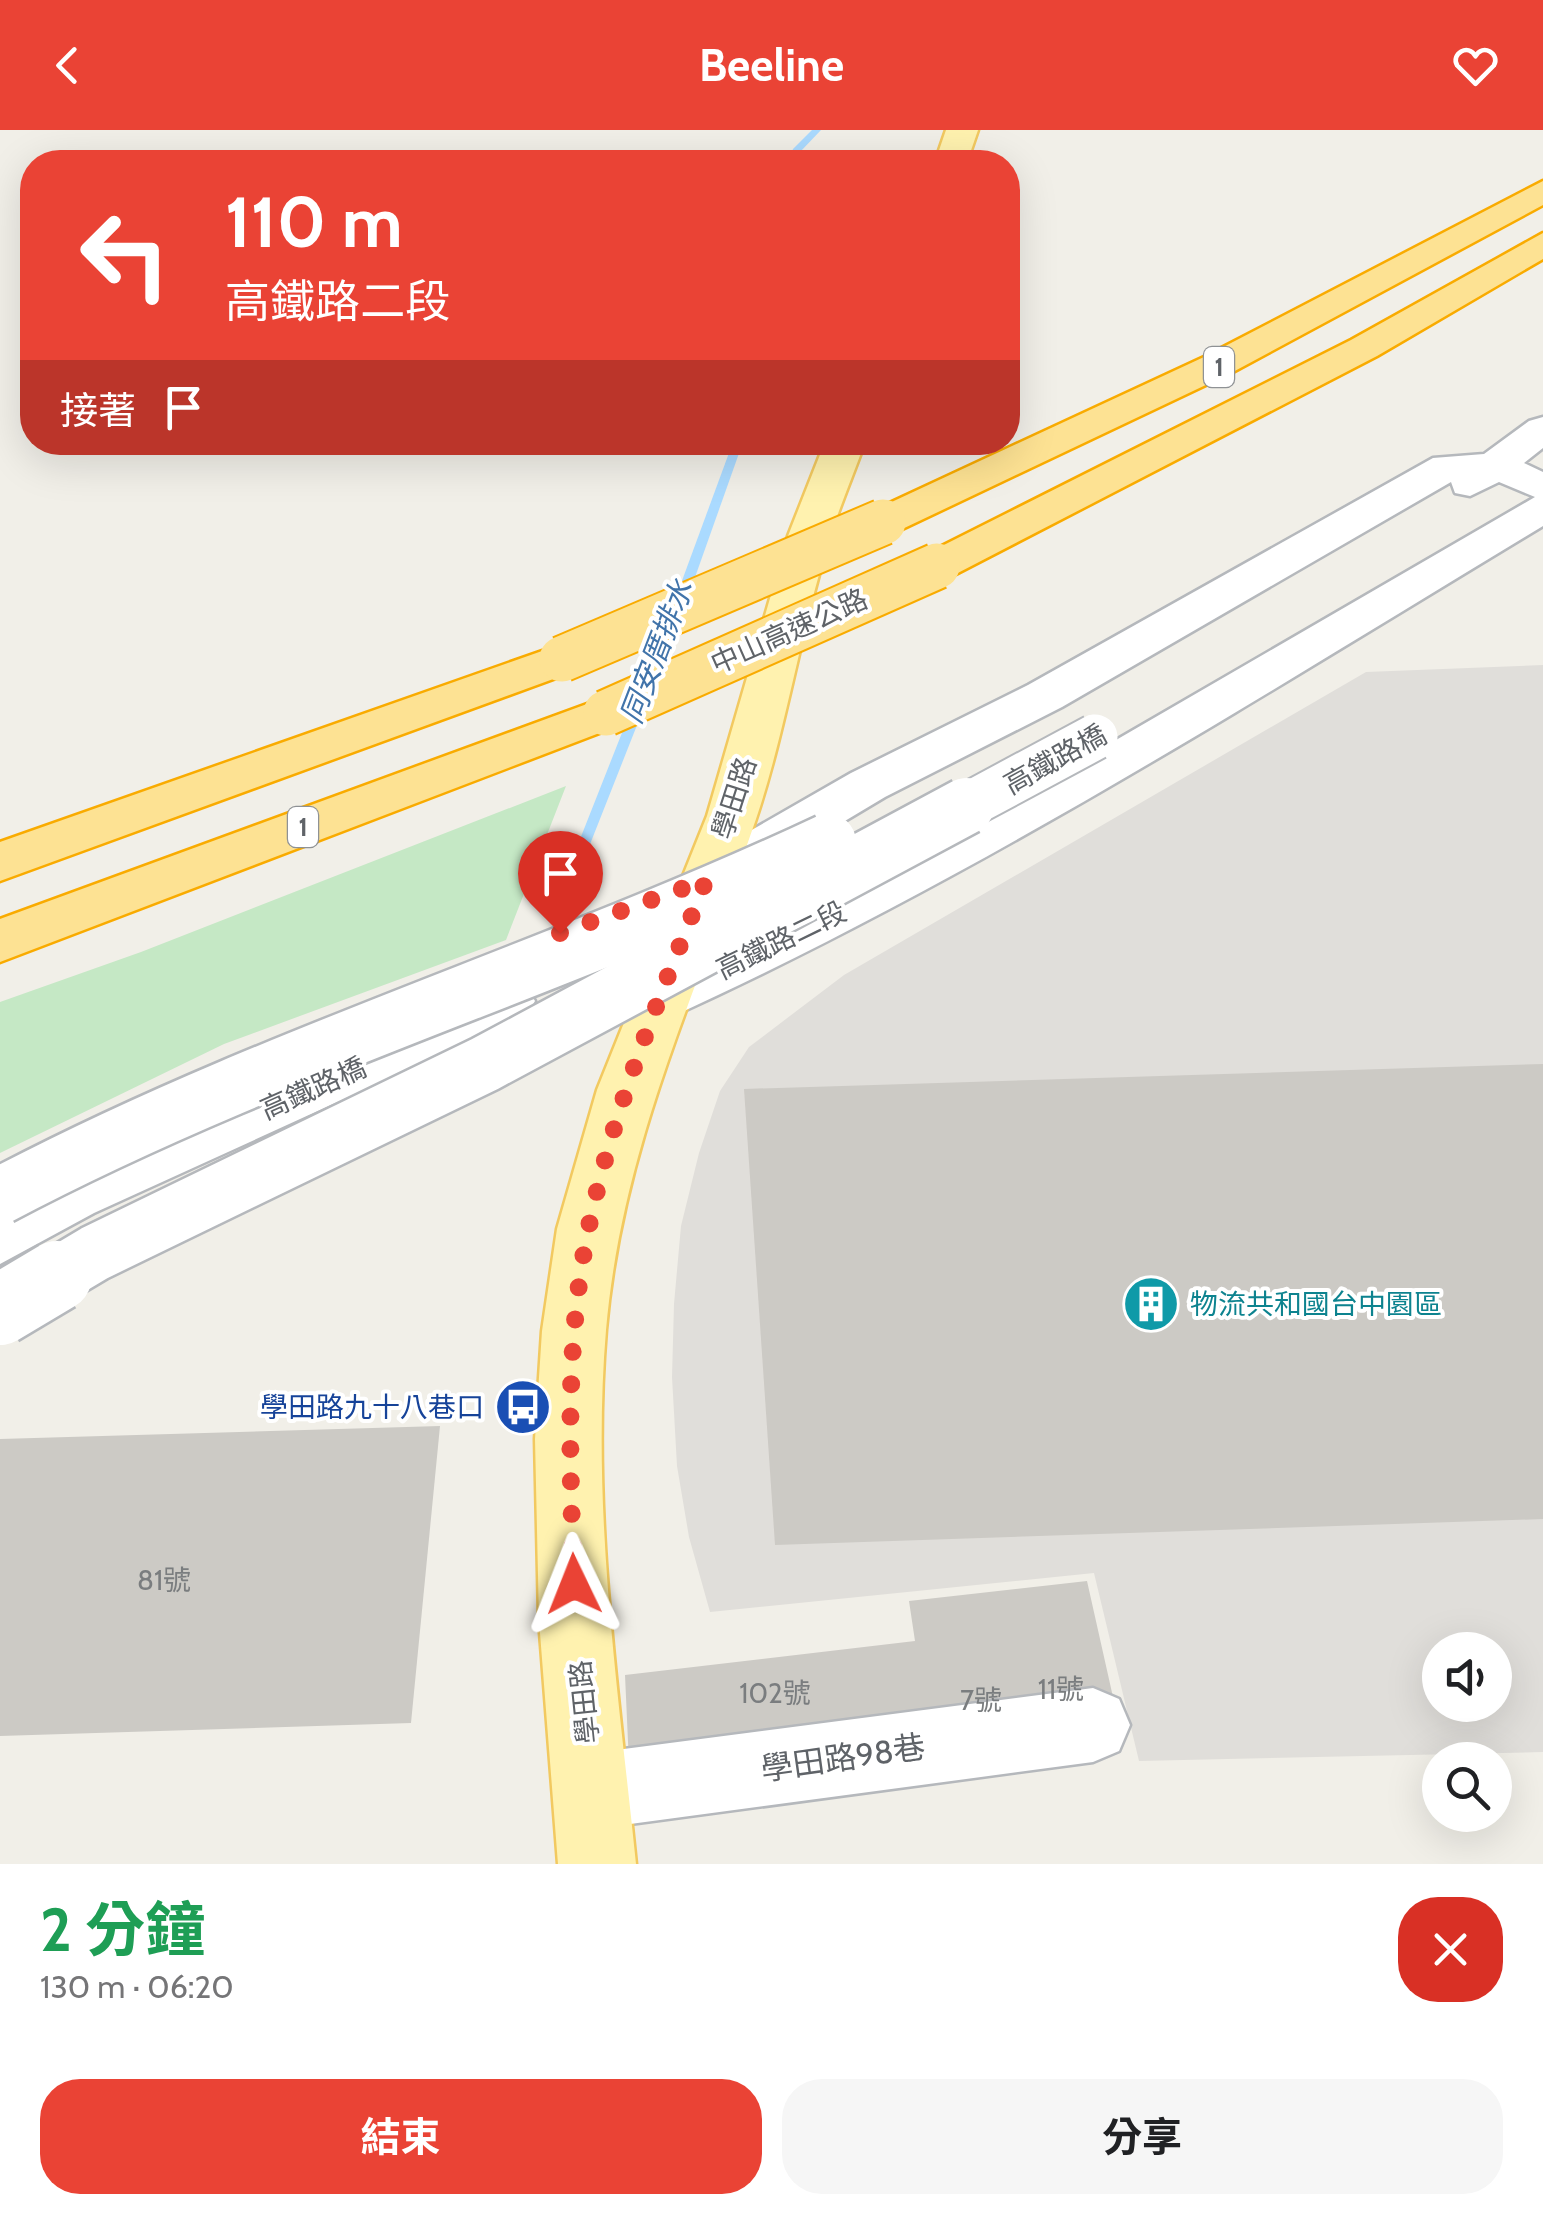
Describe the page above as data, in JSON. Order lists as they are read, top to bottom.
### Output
{
  "streets": {
    "highway": ["1", "中山高速公路"],
    "main road": ["學田路"],
    "street": ["高鐵路橋", "高鐵路二段", "學田路98巷"]
  },
  "crossings": [
    ["高鐵路橋", "學田路"],
    ["高鐵路橋", "高鐵路二段"],
    ["學田路", "高鐵路二段"],
    ["學田路", "學田路98巷"]
  ],
  "water": ["同安厝排水"],
  "places": {
    "building": ["物流共和國台中園區"],
    "bus stop": ["學田路九十八巷口"]
  },
  "house_numbers": [
    "81號",
    "11號",
    "102號",
    "7號"
  ],
  "page": {
    "header": "Beeline",
    "turn": ["110 m", "高鐵路二段"],
    "then": "接著",
    "heading": ["2 分鐘", "130 m · 06:20"],
    "buttons": ["結束", "分享"]
  }
}
